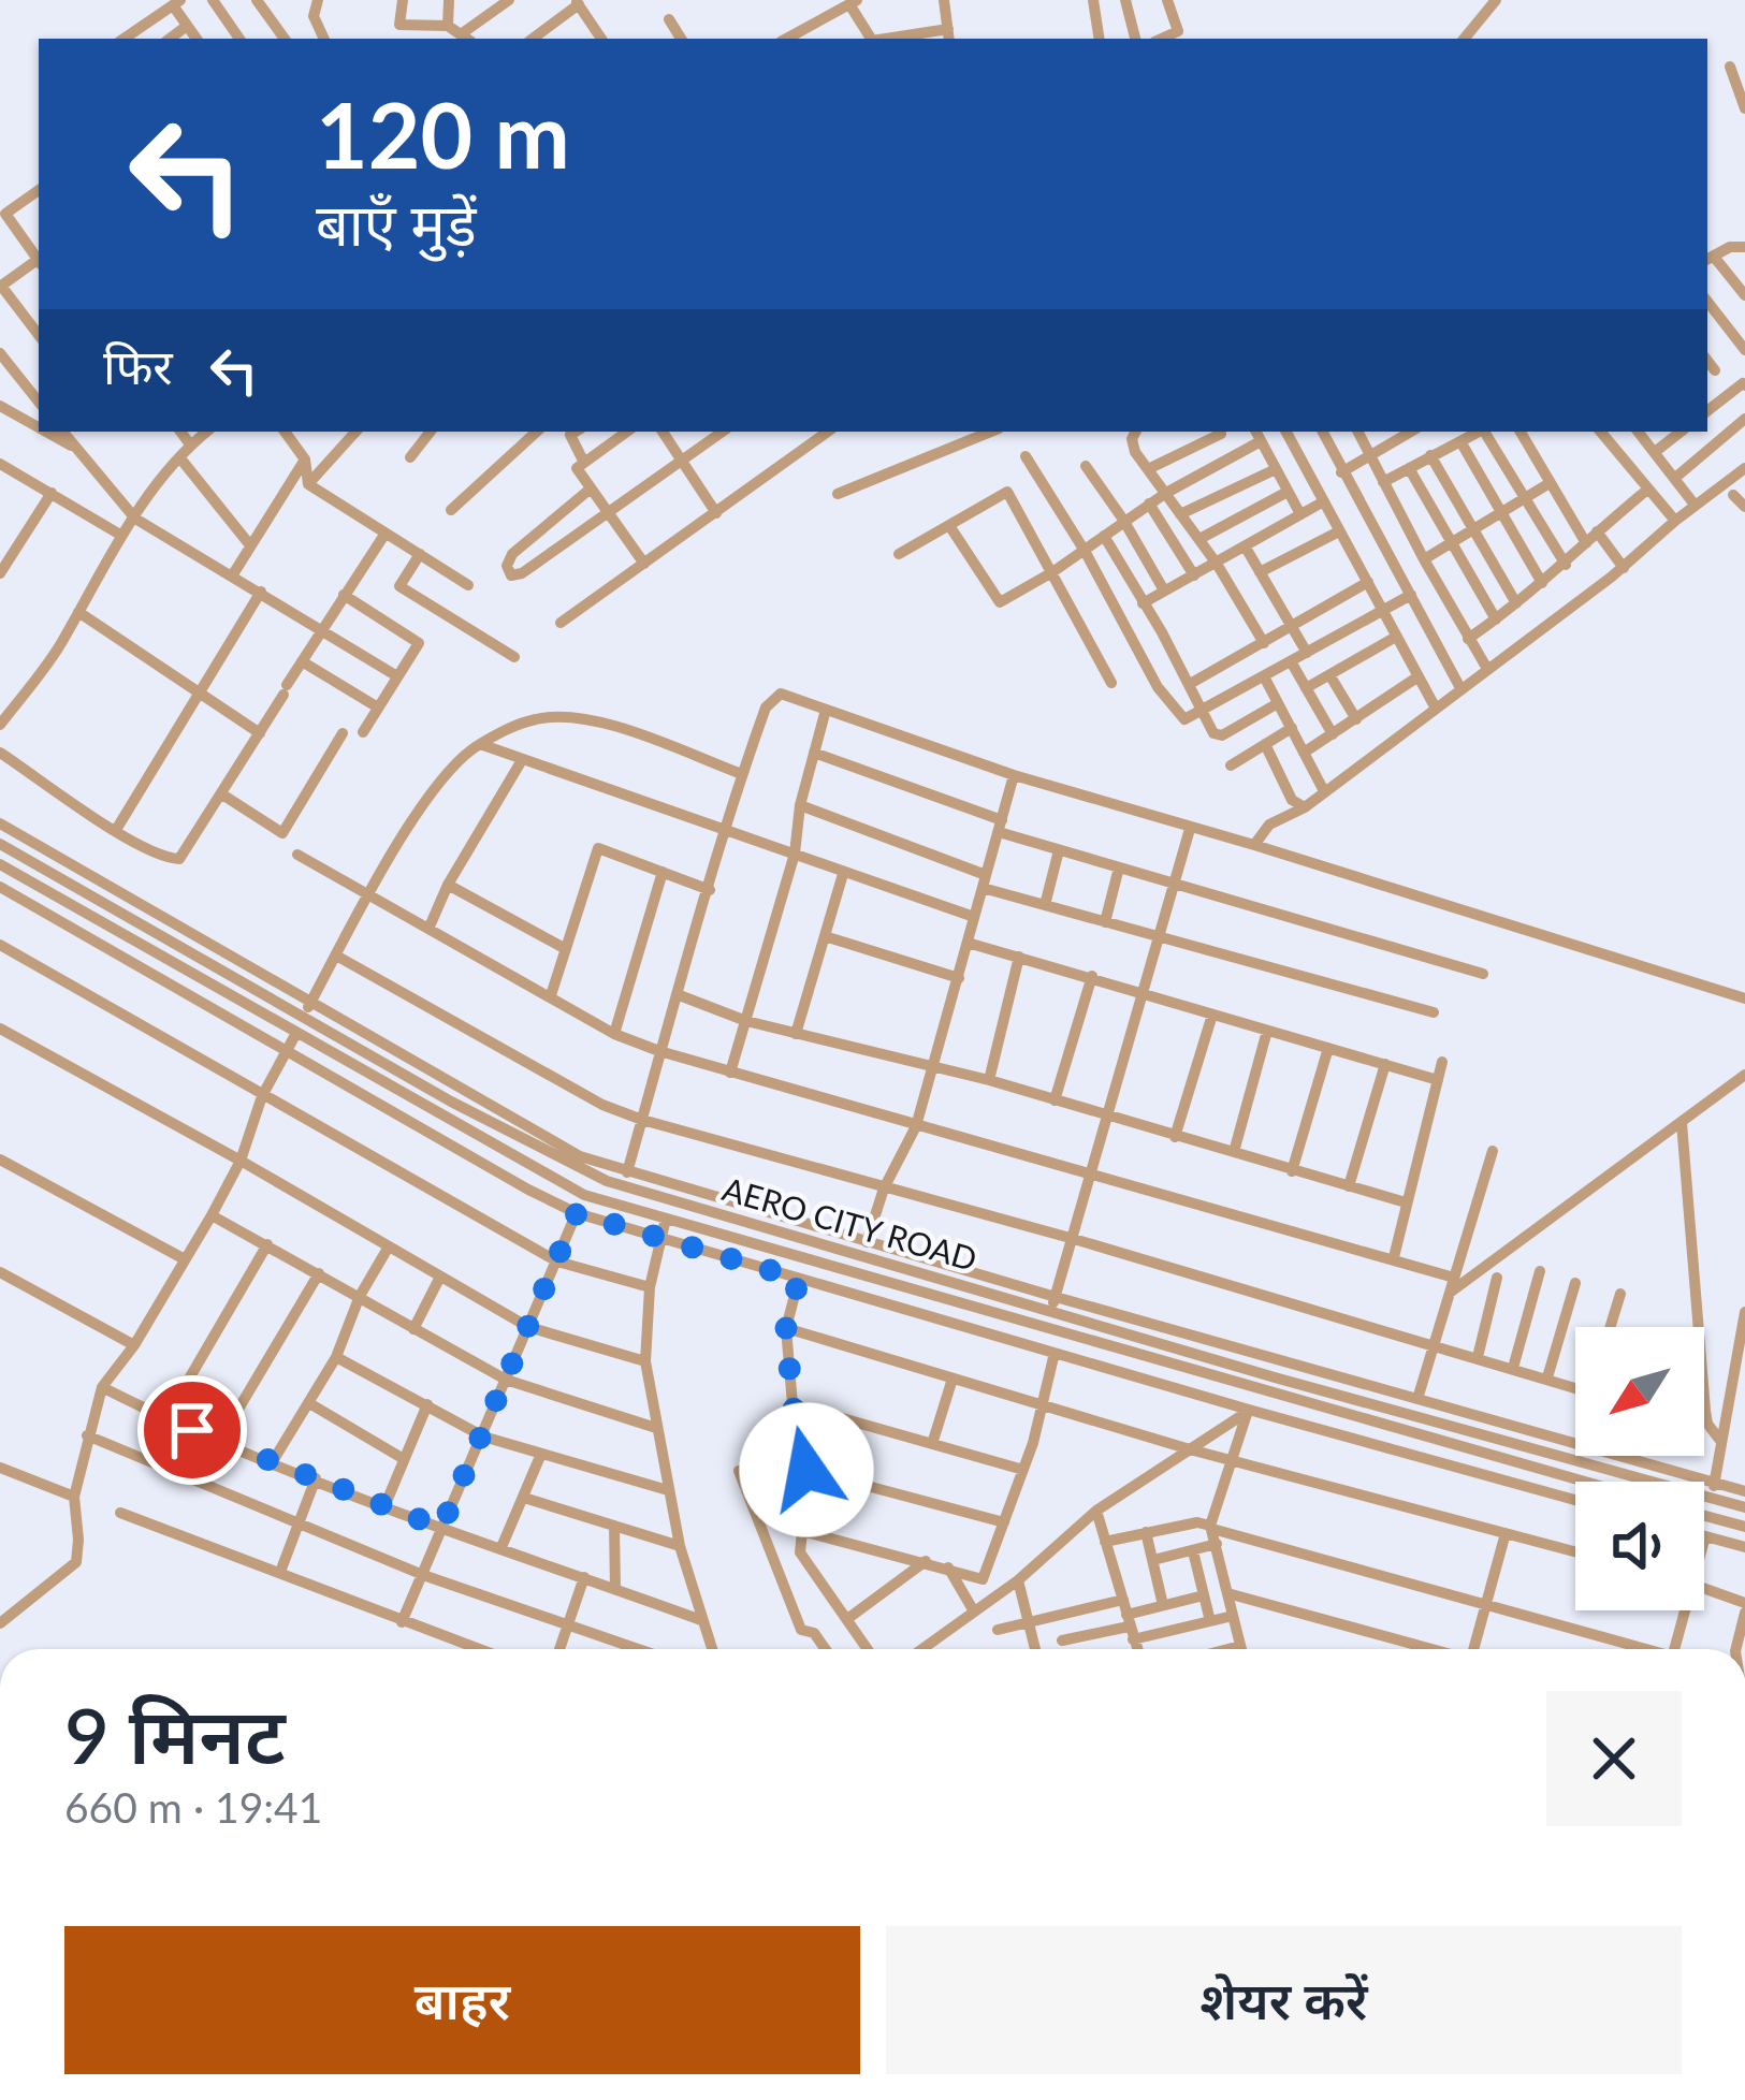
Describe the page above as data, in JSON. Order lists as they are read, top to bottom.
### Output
{
  "streets": {
    "street": ["AERO CITY ROAD"]
  },
  "north": "bottom left",
  "page": {
    "turn": ["120 m", "बाएँ मुड़ें"],
    "then": "फिर",
    "heading": ["9 मिनट", "660 m · 19:41"],
    "buttons": ["बाहर", "शेयर करें"]
  }
}
